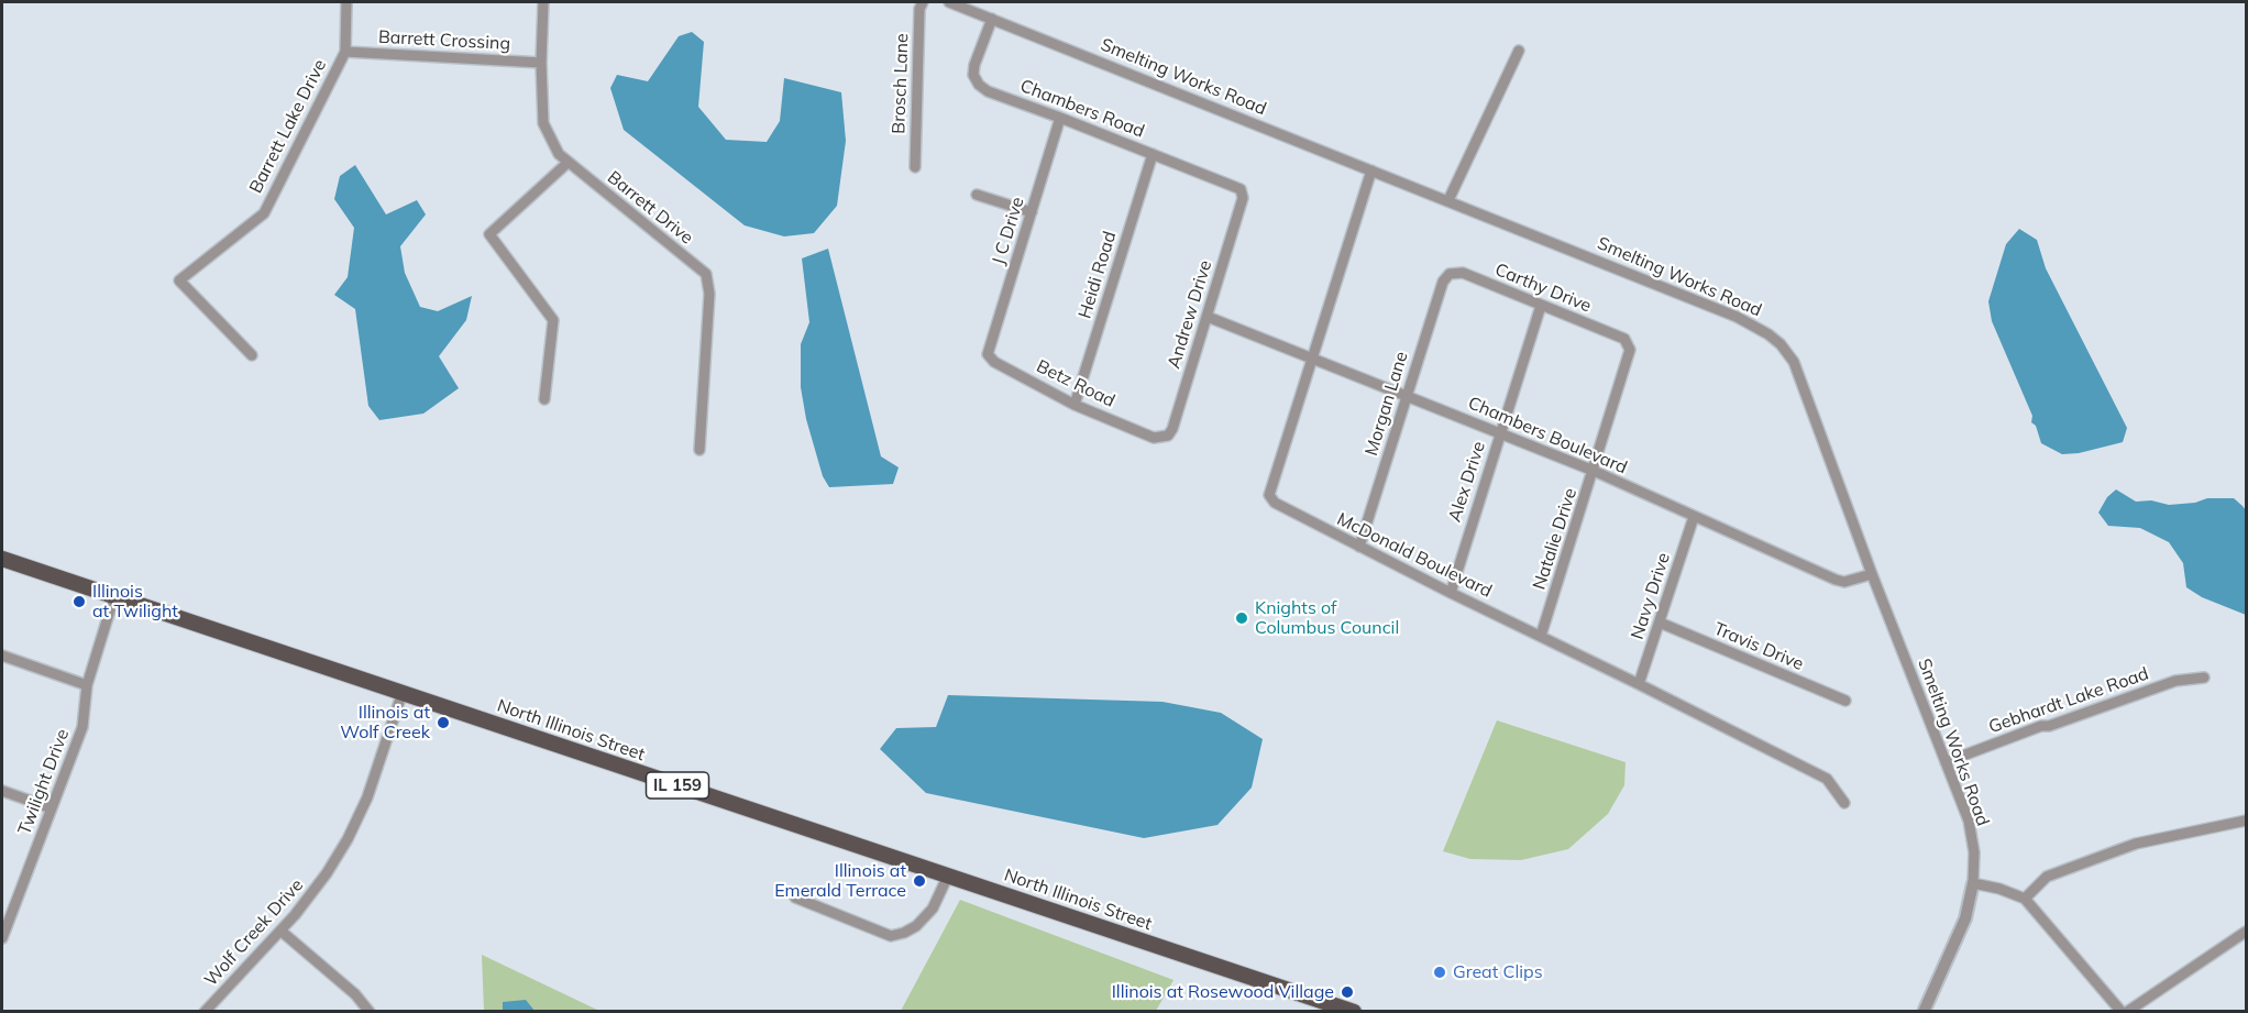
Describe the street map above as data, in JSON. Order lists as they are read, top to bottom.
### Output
{
  "streets": {
    "main road": ["North Illinois Street", "IL 159"],
    "street": [
      "Barrett Crossing",
      "Smelting Works Road",
      "Brosch Lane",
      "Chambers Road",
      "Barrett Lake Drive",
      "Barrett Drive",
      "J C Drive",
      "Heidi Road",
      "Carthy Drive",
      "Andrew Drive",
      "Betz Road",
      "Morgan Lane",
      "Chambers Boulevard",
      "Alex Drive",
      "Natalie Drive",
      "McDonald Boulevard",
      "Navy Drive",
      "Travis Drive",
      "Gebhardt Lake Road",
      "Twilight Drive",
      "Wolf Creek Drive"
    ]
  },
  "crossings": [
    ["Barrett Crossing", "Barrett Lake Drive"],
    ["Barrett Crossing", "Barrett Drive"],
    ["Smelting Works Road", "Chambers Road"],
    ["Smelting Works Road", "Chambers Boulevard"],
    ["Smelting Works Road", "McDonald Boulevard"],
    ["Smelting Works Road", "Gebhardt Lake Road"],
    ["Chambers Road", "J C Drive"],
    ["Chambers Road", "Heidi Road"],
    ["Chambers Road", "Andrew Drive"],
    ["J C Drive", "Betz Road"],
    ["Heidi Road", "Betz Road"],
    ["Carthy Drive", "Morgan Lane"],
    ["Carthy Drive", "Alex Drive"],
    ["Carthy Drive", "Natalie Drive"],
    ["Andrew Drive", "Betz Road"],
    ["Andrew Drive", "Chambers Boulevard"],
    ["Morgan Lane", "Chambers Boulevard"],
    ["Morgan Lane", "McDonald Boulevard"],
    ["Chambers Boulevard", "Alex Drive"],
    ["Chambers Boulevard", "Natalie Drive"],
    ["Chambers Boulevard", "McDonald Boulevard"],
    ["Chambers Boulevard", "Navy Drive"],
    ["Alex Drive", "McDonald Boulevard"],
    ["Natalie Drive", "McDonald Boulevard"],
    ["McDonald Boulevard", "Navy Drive"],
    ["Navy Drive", "Travis Drive"],
    ["North Illinois Street", "Twilight Drive"],
    ["North Illinois Street", "Wolf Creek Drive"]
  ],
  "places": [
    "Illinois at Twilight",
    "Knights of Columbus Council",
    "Illinois at Wolf Creek",
    "Illinois at Emerald Terrace",
    "Great Clips",
    "Illinois at Rosewood Village"
  ]
}
